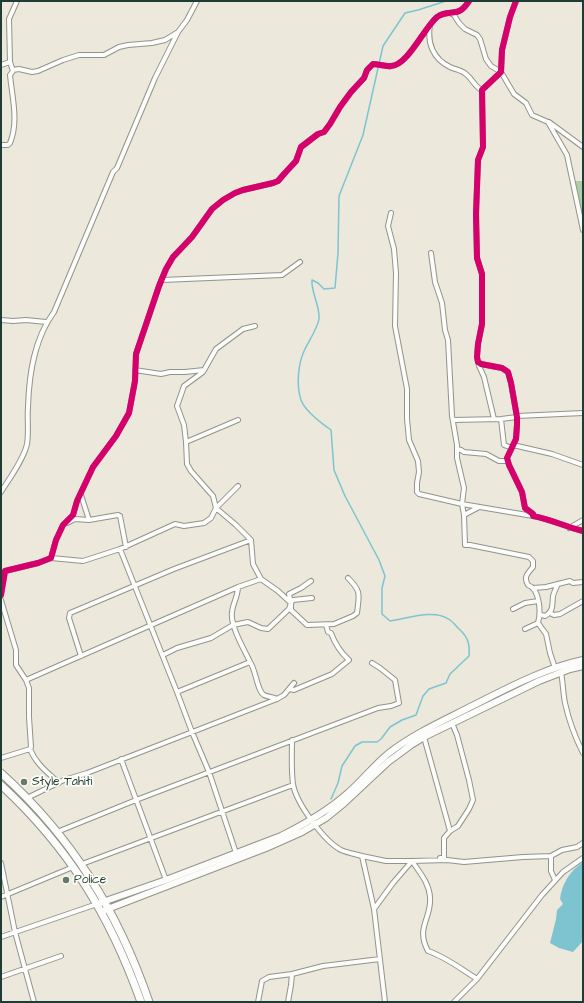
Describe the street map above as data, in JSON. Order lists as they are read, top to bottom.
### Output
{
  "places": ["Style Tahiti", "Police"]
}
